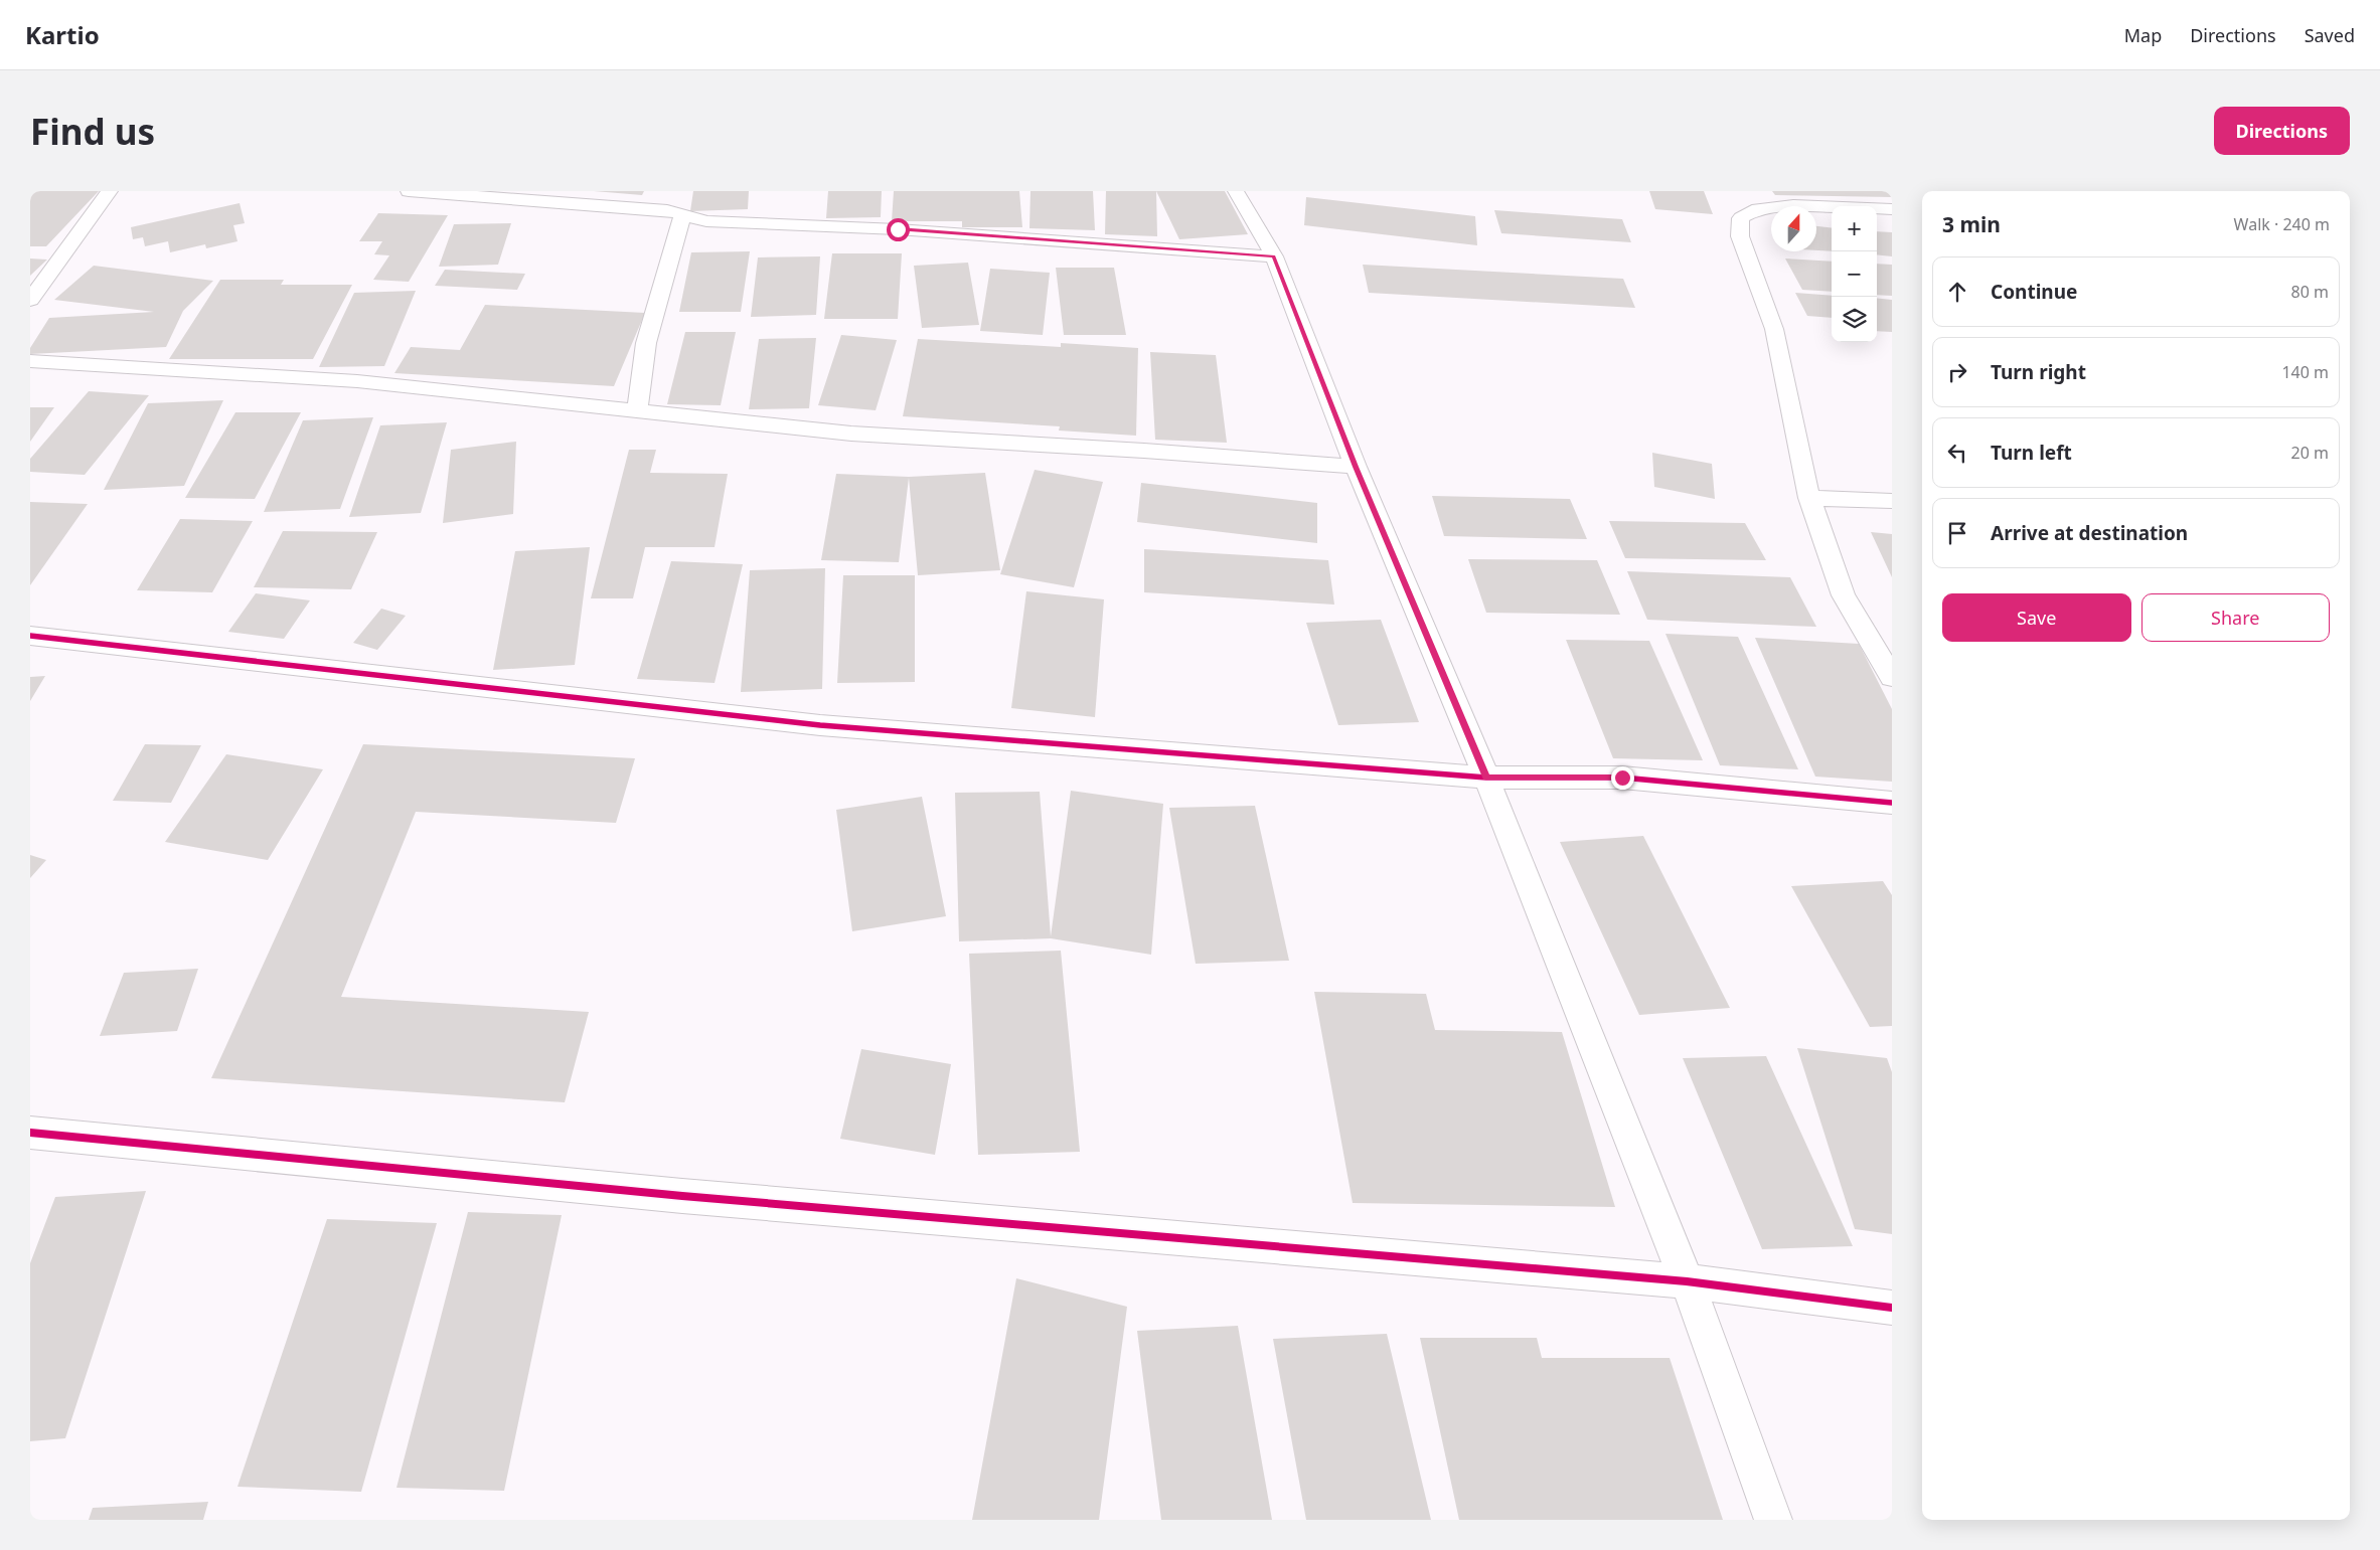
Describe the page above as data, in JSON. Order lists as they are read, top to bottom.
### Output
{
  "north": "top",
  "page": {
    "header": "Kartio",
    "nav": ["Map", "Directions", "Saved"],
    "buttons": [
      "Directions",
      ["Save", "Share"]
    ],
    "title": "Find us",
    "heading": ["3 min", "Walk · 240 m"],
    "map_buttons": ["+", "−"],
    "list": [
      ["Continue", "80 m"],
      ["Turn right", "140 m"],
      ["Turn left", "20 m"],
      "Arrive at destination"
    ]
  }
}
